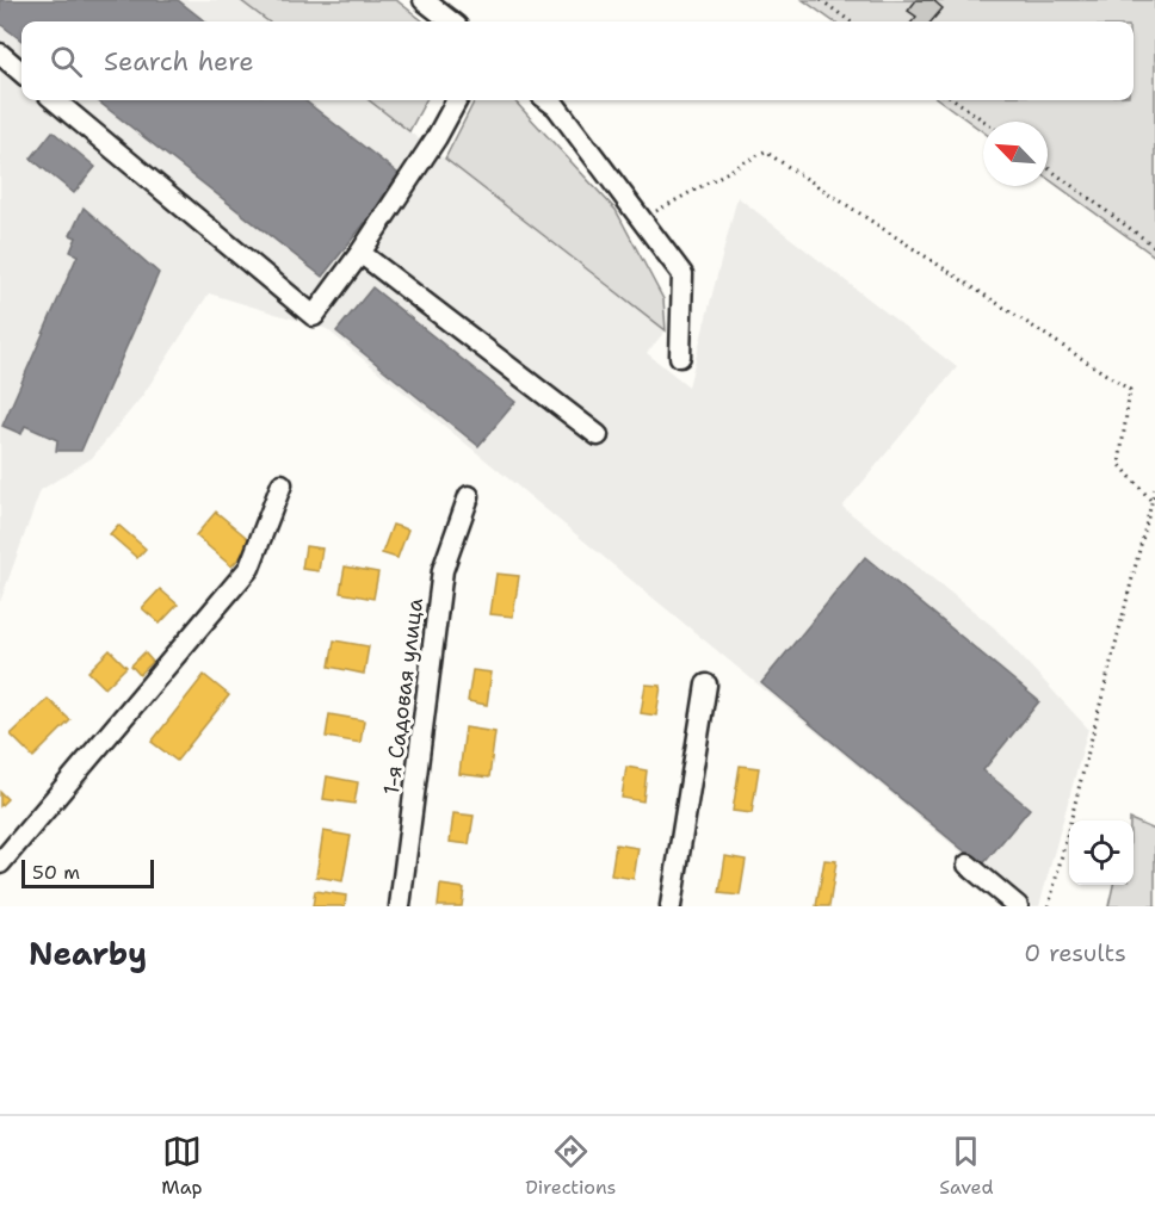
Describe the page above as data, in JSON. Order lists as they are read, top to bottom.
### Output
{
  "streets": {
    "street": ["1-я Садовая улица"]
  },
  "scale_bar": "50 m",
  "north": "top left",
  "page": {
    "search": "Search here",
    "scale": "50 m",
    "heading": ["Nearby", "0 results"],
    "nav": ["Map", "Directions", "Saved"]
  }
}
